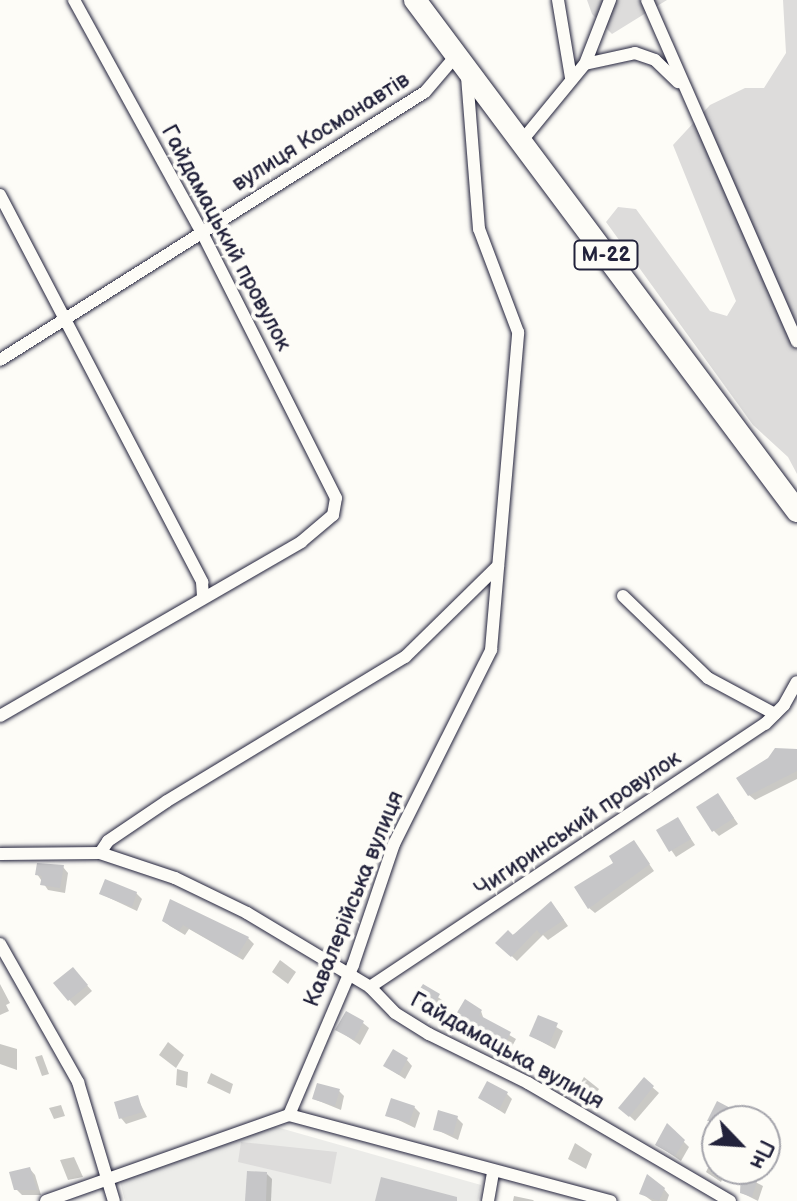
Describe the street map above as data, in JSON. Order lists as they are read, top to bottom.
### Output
{
  "streets": {
    "highway": ["М-22"],
    "street": [
      "вулиця Космонавтів",
      "Гайдамацький провулок",
      "Чигиринський провулок",
      "Кавалерійська вулиця",
      "Гайдамацька вулиця"
    ]
  },
  "crossings": [
    ["вулиця Космонавтів", "Гайдамацький провулок"],
    ["вулиця Космонавтів", "М-22"],
    ["вулиця Космонавтів", "Кавалерійська вулиця"],
    ["М-22", "Кавалерійська вулиця"],
    ["Чигиринський провулок", "Гайдамацька вулиця"],
    ["Кавалерійська вулиця", "Гайдамацька вулиця"]
  ],
  "north": "bottom right"
}
